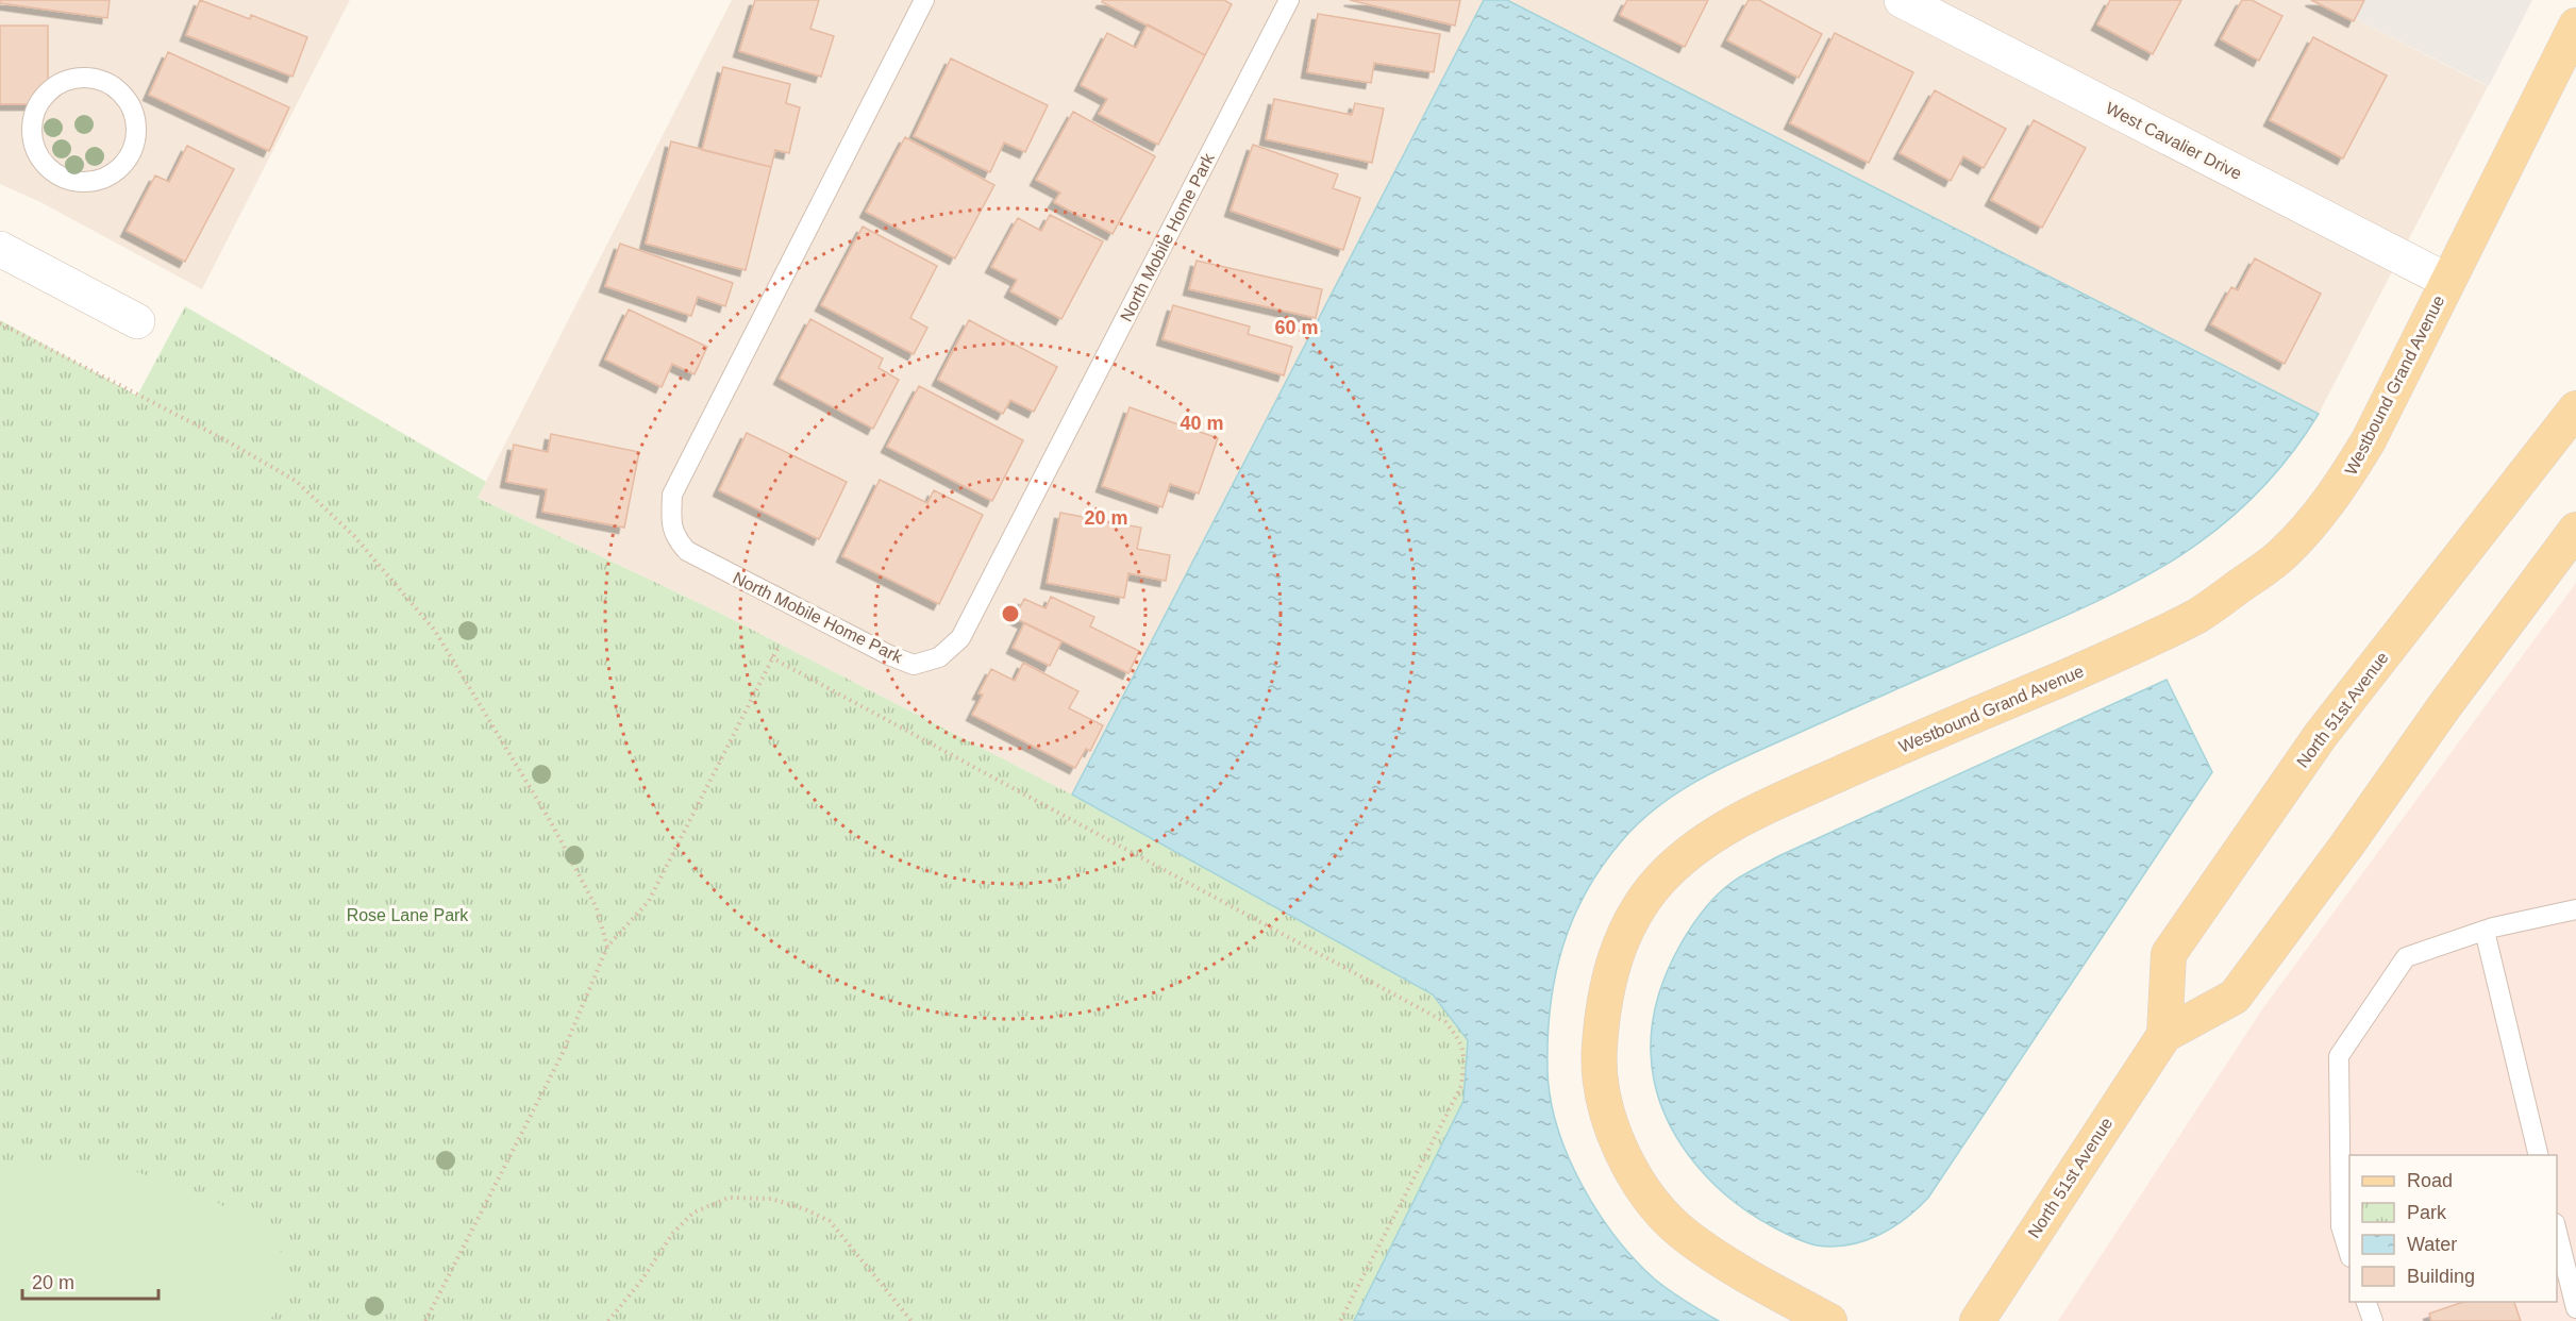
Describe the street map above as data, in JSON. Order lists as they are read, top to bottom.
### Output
{
  "streets": {
    "main road": ["Westbound Grand Avenue", "North 51st Avenue"],
    "street": ["West Cavalier Drive"],
    "lane": ["North Mobile Home Park"]
  },
  "crossings": [
    ["West Cavalier Drive", "Westbound Grand Avenue"]
  ],
  "parks": ["Rose Lane Park"],
  "legend": [
    "Road",
    "Park",
    "Water",
    "Building"
  ],
  "scale_bar": "20 m",
  "rings": ["60 m", "40 m", "20 m"]
}
